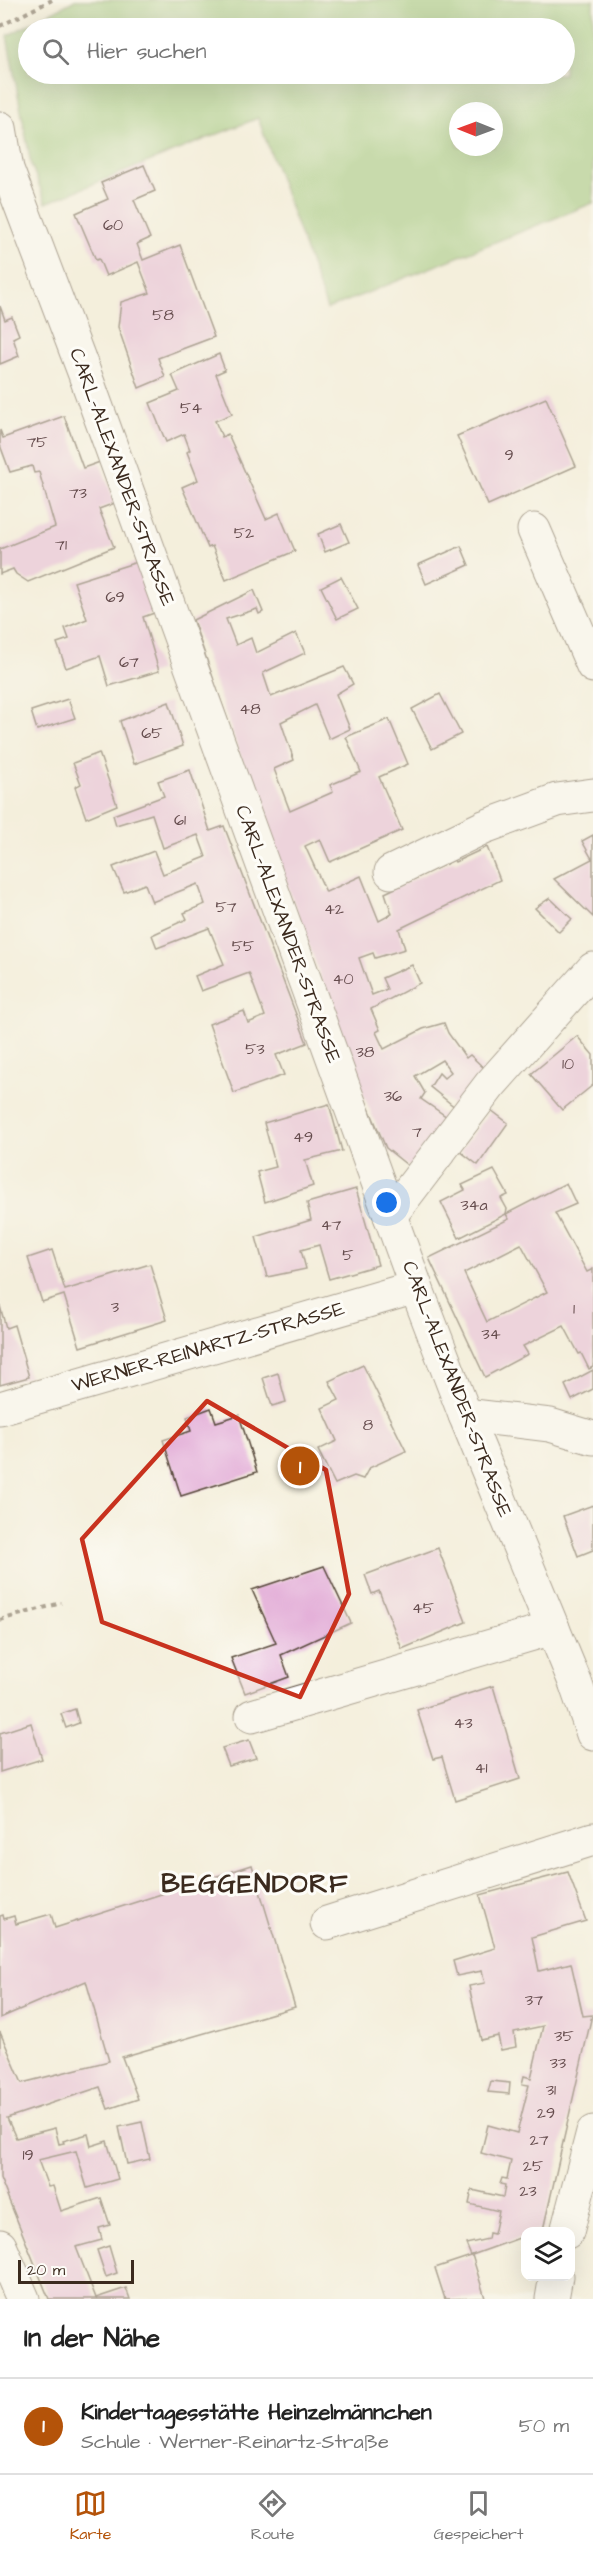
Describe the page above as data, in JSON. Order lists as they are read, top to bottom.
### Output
{
  "streets": {
    "street": ["CARL-ALEXANDER-STRASSE", "WERNER-REINARTZ-STRASSE"]
  },
  "crossings": [
    ["CARL-ALEXANDER-STRASSE", "WERNER-REINARTZ-STRASSE"]
  ],
  "districts": ["BEGGENDORF"],
  "house_numbers": [
    "60",
    "58",
    "54",
    "75",
    "9",
    "73",
    "52",
    "71",
    "69",
    "67",
    "48",
    "65",
    "61",
    "57",
    "42",
    "55",
    "40",
    "53",
    "38",
    "10",
    "36",
    "7",
    "49",
    "34a",
    "47",
    "5",
    "3",
    "1",
    "34",
    "8",
    "45",
    "43",
    "41",
    "37",
    "35",
    "33",
    "31",
    "29",
    "27",
    "19",
    "25",
    "23"
  ],
  "scale_bar": "20 m",
  "north": "left",
  "page": {
    "search": "Hier suchen",
    "pins": "1",
    "scale": "20 m",
    "heading": "In der Nähe",
    "list": [
      {
        "mark": "1",
        "name": "Kindertagesstätte Heinzelmännchen",
        "note": "Schule · Werner-Reinartz-Straße",
        "value": "50 m"
      }
    ],
    "nav": ["Karte", "Route", "Gespeichert"]
  }
}
